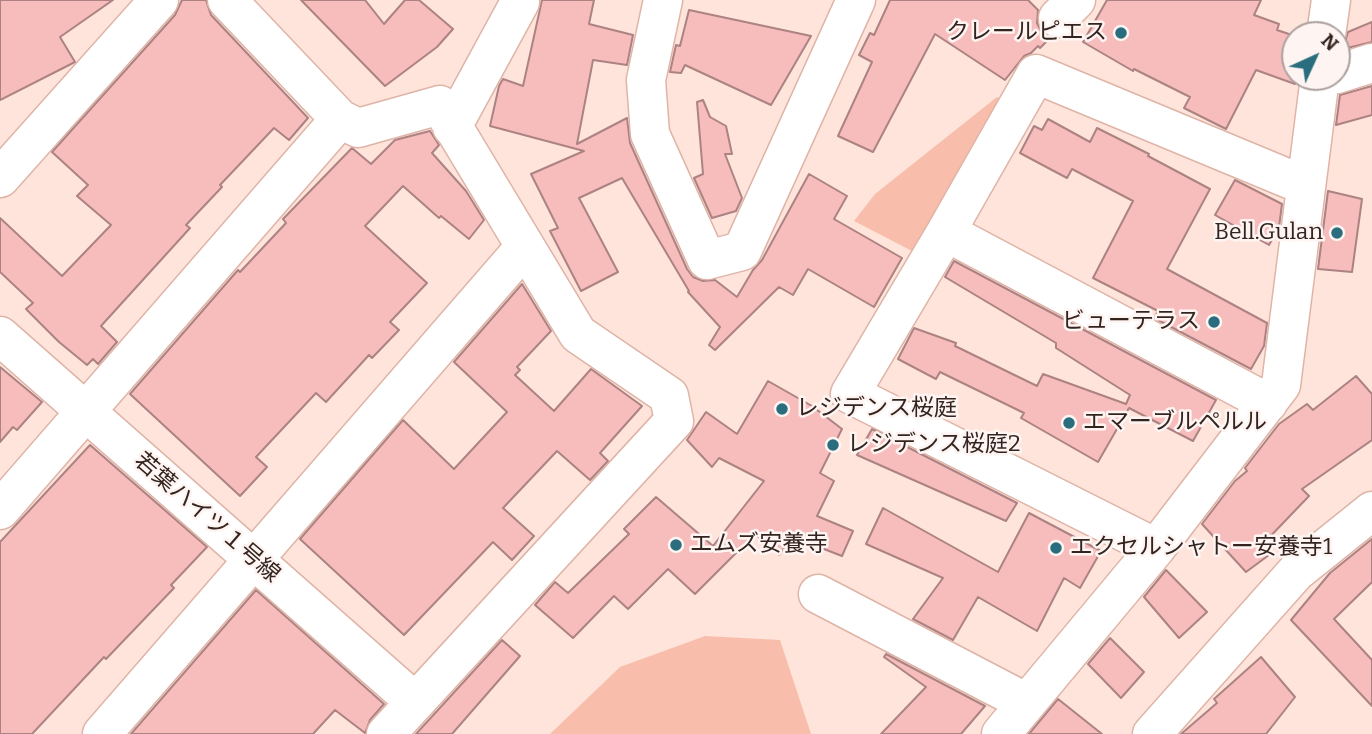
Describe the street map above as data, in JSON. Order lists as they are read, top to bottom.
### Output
{
  "streets": {
    "street": ["若葉ハイツ１号線"]
  },
  "places": [
    "クレールピエス",
    "Bell.Gulan",
    "ビューテラス",
    "レジデンス桜庭",
    "エマーブルペルル",
    "レジデンス桜庭2",
    "エムズ安養寺",
    "エクセルシャトー安養寺1"
  ],
  "north": "top right"
}
